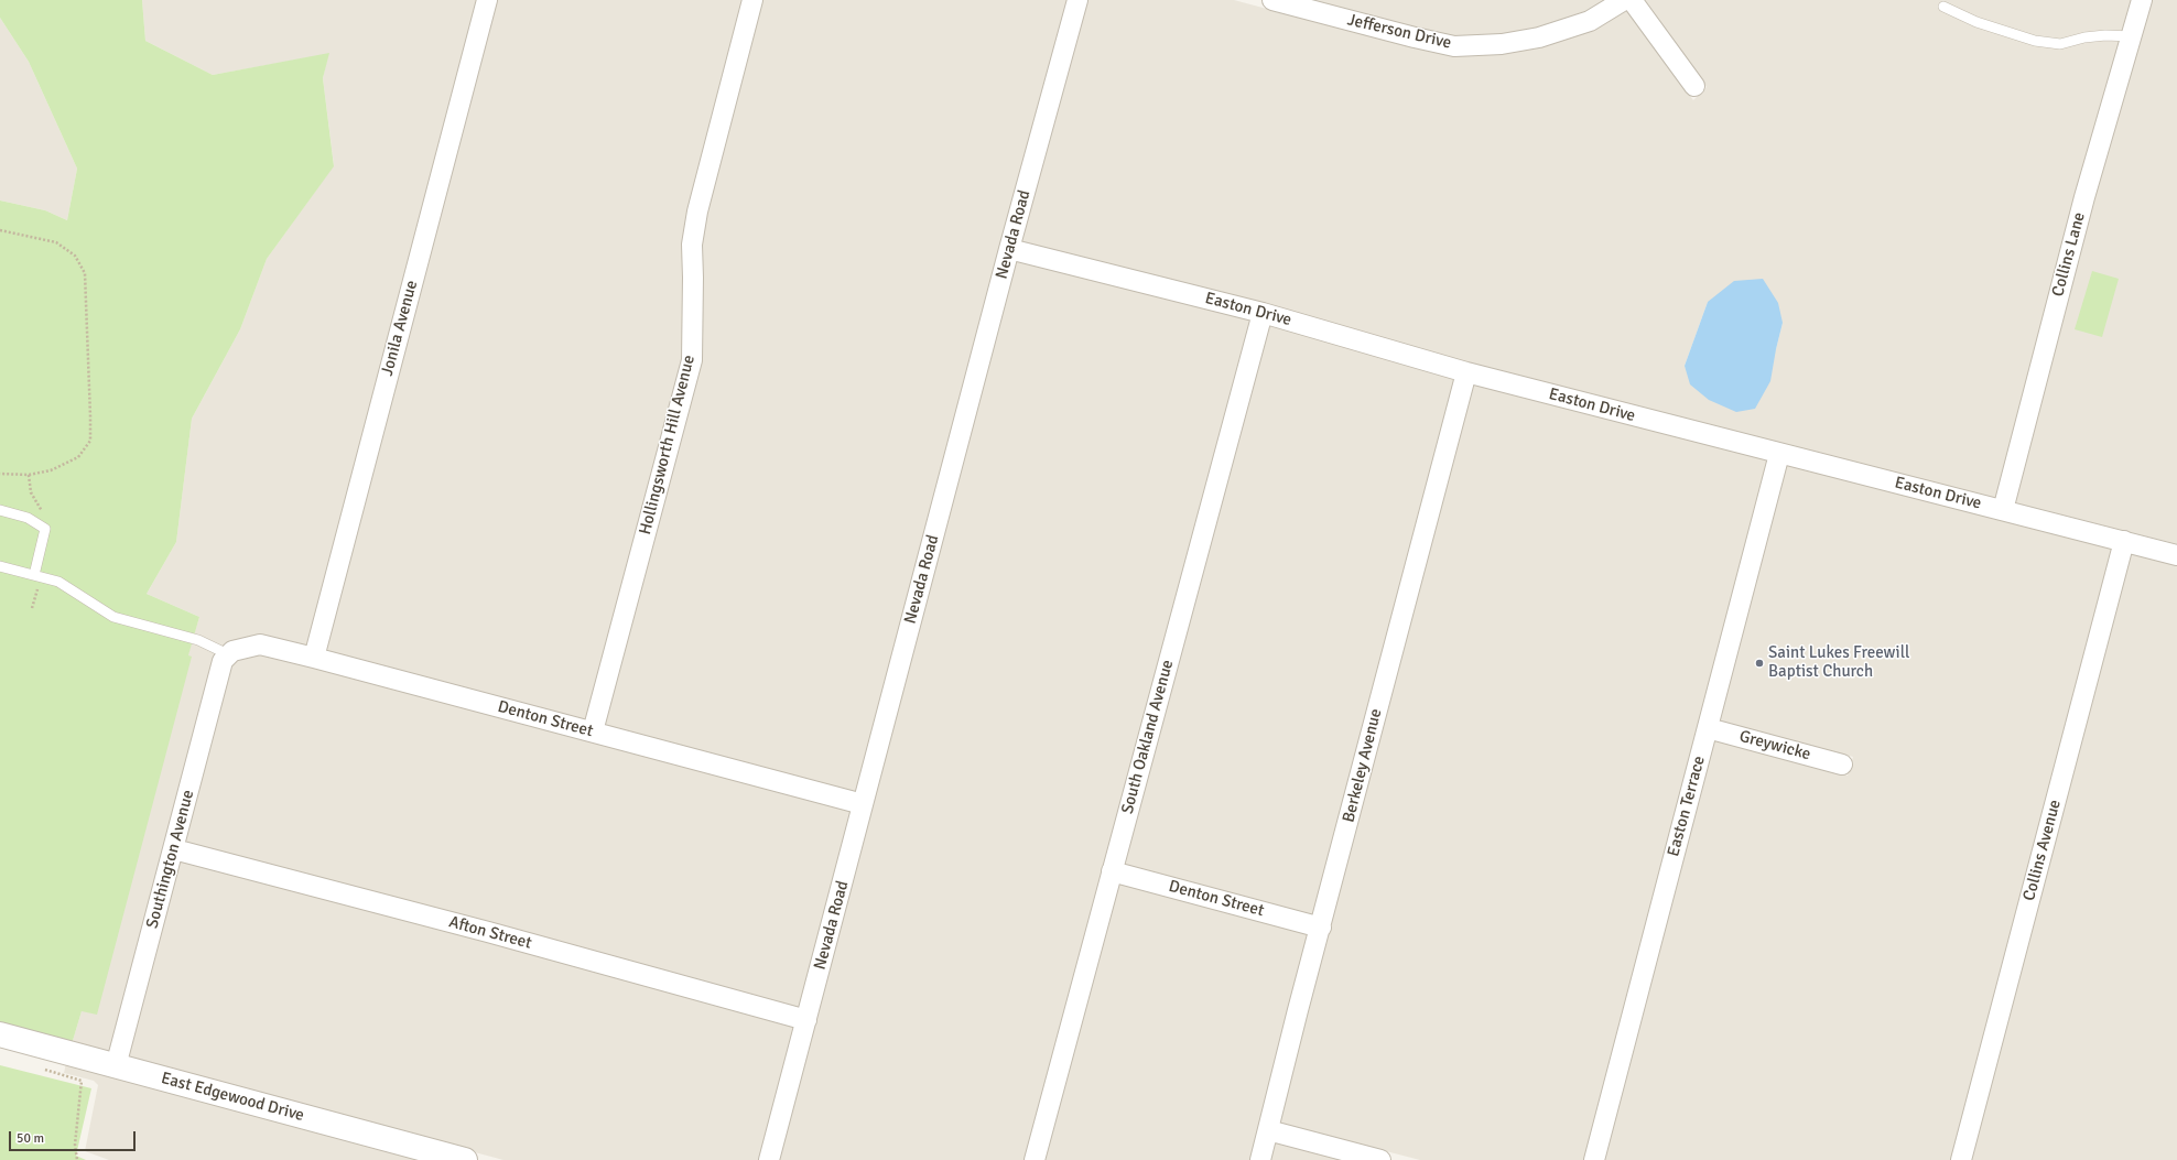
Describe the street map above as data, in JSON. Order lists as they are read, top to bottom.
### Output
{
  "streets": {
    "street": [
      "Jefferson Drive",
      "Nevada Road",
      "Collins Lane",
      "Easton Drive",
      "Jonila Avenue",
      "Hollingsworth Hill Avenue",
      "Denton Street",
      "South Oakland Avenue",
      "Greywicke",
      "Berkeley Avenue",
      "Easton Terrace",
      "Collins Avenue",
      "Southington Avenue",
      "Afton Street",
      "East Edgewood Drive"
    ]
  },
  "crossings": [
    ["Nevada Road", "Easton Drive"],
    ["Nevada Road", "Denton Street"],
    ["Nevada Road", "Afton Street"],
    ["Collins Lane", "Easton Drive"],
    ["Easton Drive", "South Oakland Avenue"],
    ["Easton Drive", "Berkeley Avenue"],
    ["Easton Drive", "Easton Terrace"],
    ["Easton Drive", "Collins Avenue"],
    ["Jonila Avenue", "Denton Street"],
    ["Hollingsworth Hill Avenue", "Denton Street"],
    ["Denton Street", "South Oakland Avenue"],
    ["Denton Street", "Berkeley Avenue"],
    ["Denton Street", "Southington Avenue"],
    ["Greywicke", "Easton Terrace"],
    ["Southington Avenue", "Afton Street"],
    ["Southington Avenue", "East Edgewood Drive"]
  ],
  "places": ["Saint Lukes Freewill Baptist Church"],
  "scale_bar": "50 m"
}
